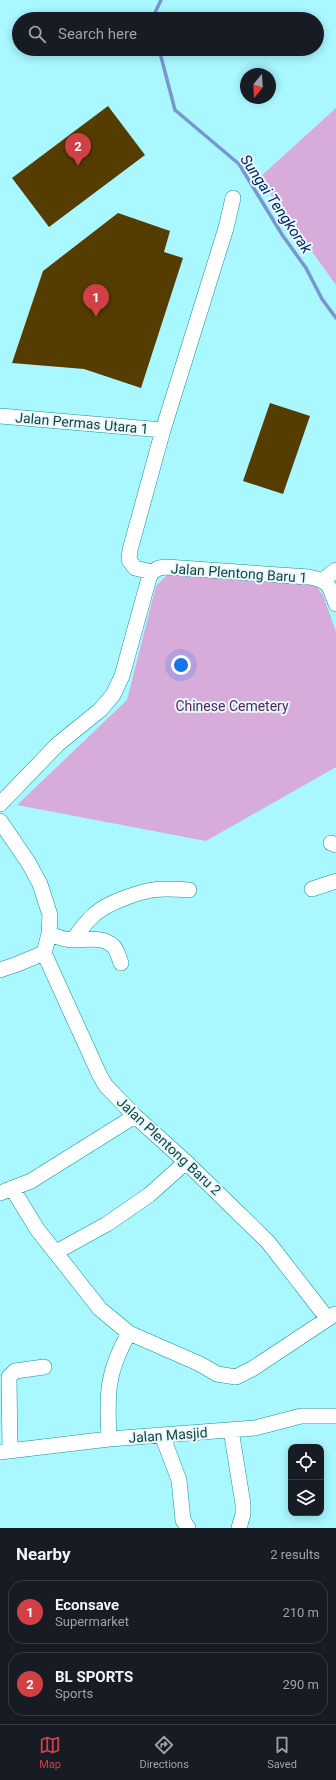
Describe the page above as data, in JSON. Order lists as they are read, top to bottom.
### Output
{
  "streets": {
    "street": [
      "Jalan Permas Utara 1",
      "Jalan Plentong Baru 1",
      "Jalan Plentong Baru 2",
      "Jalan Masjid"
    ]
  },
  "water": ["Sungai Tengkorak"],
  "parks": ["Chinese Cemetery"],
  "north": "bottom",
  "page": {
    "search": "Search here",
    "pins": ["2", "1"],
    "heading": ["Nearby", "2 results"],
    "list": [
      {
        "mark": "1",
        "name": "Econsave",
        "note": "Supermarket",
        "value": "210 m"
      },
      {
        "mark": "2",
        "name": "BL SPORTS",
        "note": "Sports",
        "value": "290 m"
      }
    ],
    "nav": ["Map", "Directions", "Saved"]
  }
}
